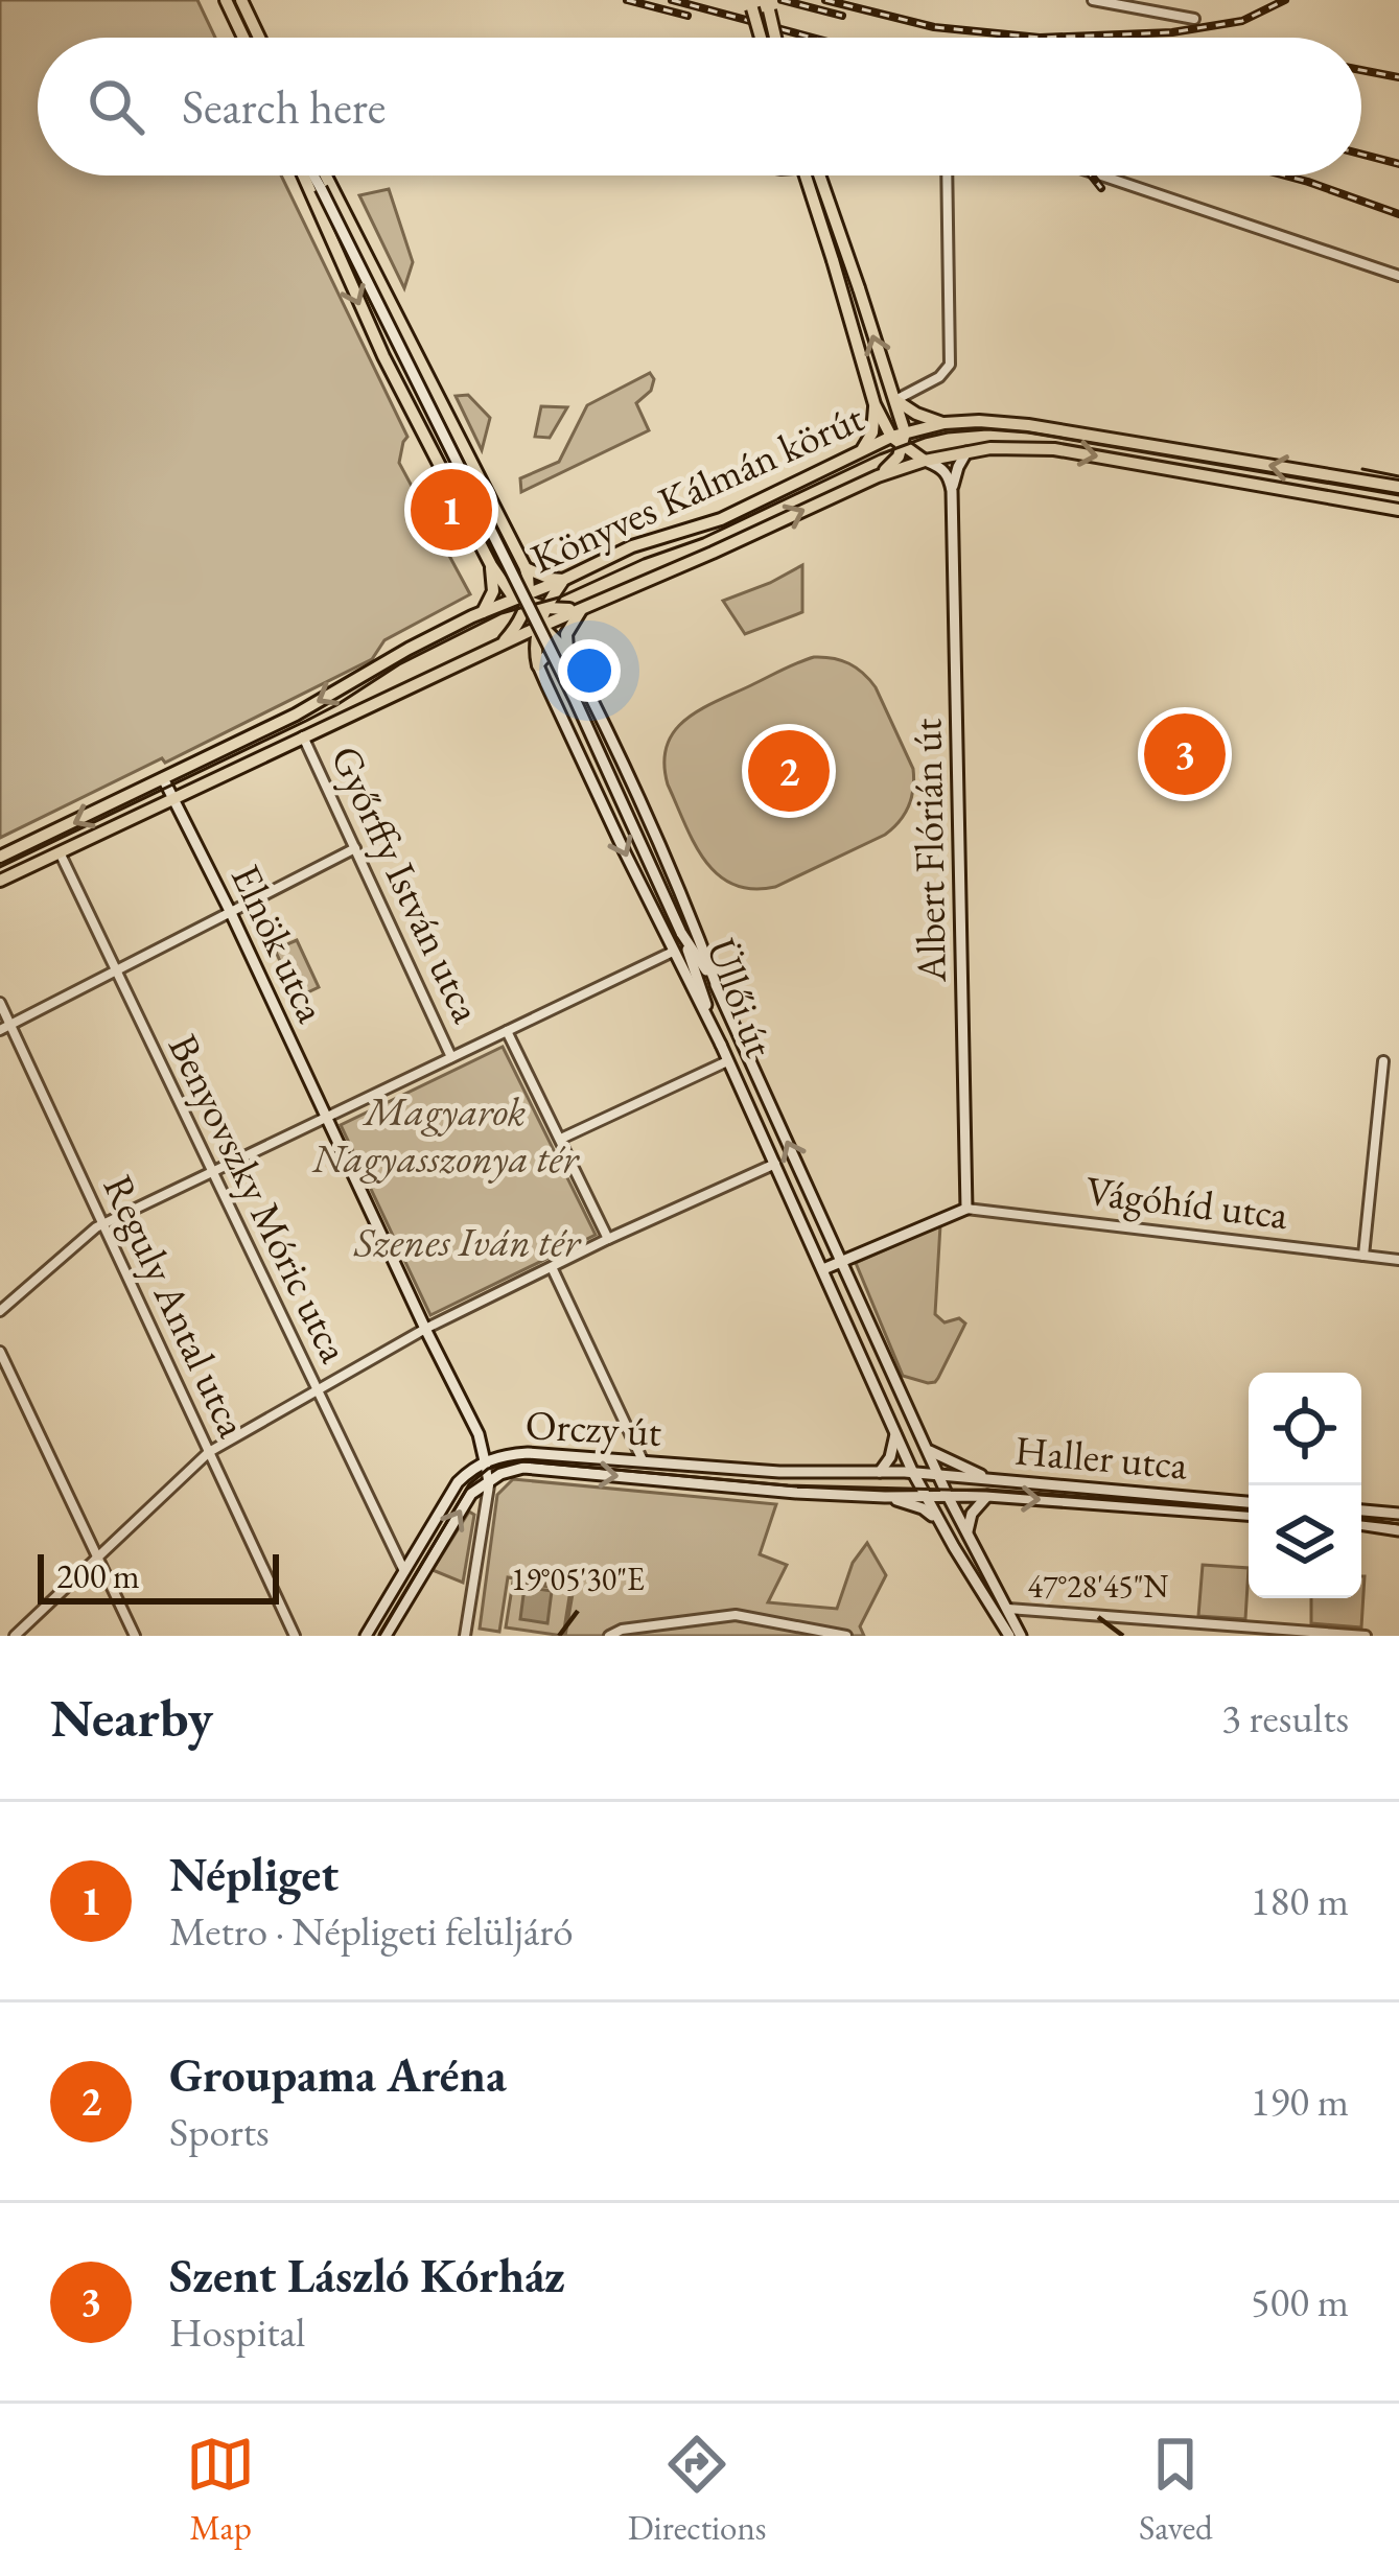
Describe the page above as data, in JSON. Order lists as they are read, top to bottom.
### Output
{
  "streets": {
    "main road": ["Könyves Kálmán körút"],
    "street": [
      "Albert Flórián út",
      "Győrffy István utca",
      "Elnök utca",
      "Üllői út",
      "Benyovszky Móric utca",
      "Vágóhíd utca",
      "Reguly Antal utca",
      "Orczy út",
      "Haller utca"
    ]
  },
  "crossings": [
    ["Könyves Kálmán körút", "Albert Flórián út"],
    ["Könyves Kálmán körút", "Győrffy István utca"],
    ["Könyves Kálmán körút", "Elnök utca"],
    ["Könyves Kálmán körút", "Benyovszky Móric utca"],
    ["Albert Flórián út", "Vágóhíd utca"],
    ["Üllői út", "Orczy út"],
    ["Üllői út", "Haller utca"],
    ["Benyovszky Móric utca", "Orczy út"],
    ["Orczy út", "Haller utca"]
  ],
  "parks": ["Magyarok Nagyasszonya tér", "Szenes Iván tér"],
  "scale_bar": "200 m",
  "page": {
    "search": "Search here",
    "pins": ["1", "3", "2"],
    "scale": "200 m",
    "heading": ["Nearby", "3 results"],
    "list": [
      {
        "mark": "1",
        "name": "Népliget",
        "note": "Metro · Népligeti felüljáró",
        "value": "180 m"
      },
      {
        "mark": "2",
        "name": "Groupama Aréna",
        "note": "Sports",
        "value": "190 m"
      },
      {
        "mark": "3",
        "name": "Szent László Kórház",
        "note": "Hospital",
        "value": "500 m"
      }
    ],
    "nav": ["Map", "Directions", "Saved"]
  },
  "coordinates": ["19°05'30\"E", "47°28'45\"N"]
}
